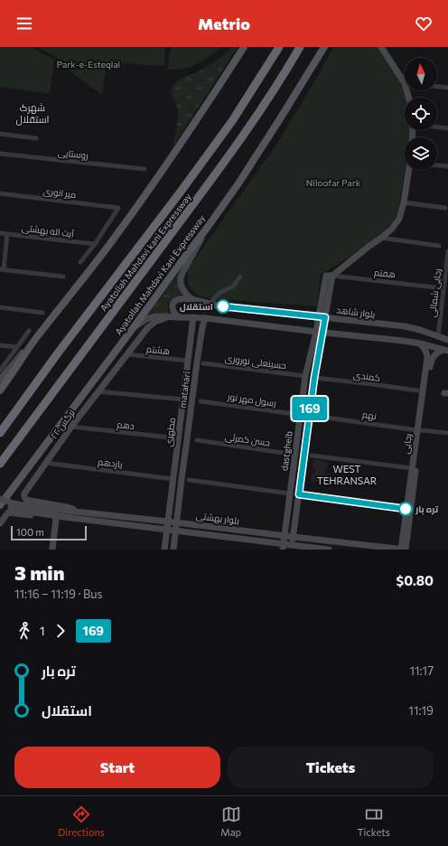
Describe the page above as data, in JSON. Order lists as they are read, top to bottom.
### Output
{
  "streets": {
    "highway": ["Ayatollah Mahdavi kani Expressway", "Ayatollah Mahdavi Kani Expressway"],
    "street": [
      "روستایی",
      "میر انوری",
      "آیت اله بهشتی",
      "هفتم",
      "رجایی شمالی",
      "بلوار شاهد",
      "هشتم",
      "حسینعلی نوروزی",
      "کمندی",
      "matahari",
      "رسول مهر نور",
      "نهم",
      "نرگس ۲۲",
      "دهم",
      "مطهری",
      "حسن کمرئی",
      "رجایی",
      "dastgheib",
      "یازدهم",
      "بلوار بهشتی"
    ]
  },
  "crossings": [
    ["میر انوری", "آیت اله بهشتی"],
    ["هفتم", "dastgheib"],
    ["رجایی شمالی", "بلوار شاهد"],
    ["بلوار شاهد", "dastgheib"],
    ["هشتم", "نرگس ۲۲"],
    ["هشتم", "مطهری"],
    ["حسینعلی نوروزی", "dastgheib"],
    ["کمندی", "dastgheib"],
    ["matahari", "بلوار بهشتی"],
    ["رسول مهر نور", "dastgheib"],
    ["نهم", "رجایی"],
    ["نرگس ۲۲", "دهم"],
    ["نرگس ۲۲", "یازدهم"],
    ["نرگس ۲۲", "بلوار بهشتی"],
    ["دهم", "مطهری"],
    ["مطهری", "یازدهم"],
    ["مطهری", "بلوار بهشتی"],
    ["حسن کمرئی", "dastgheib"],
    ["رجایی", "بلوار بهشتی"],
    ["dastgheib", "بلوار بهشتی"]
  ],
  "districts": ["شهرک استقلال", "WEST TEHRANSAR"],
  "parks": ["Park-e-Esteqlal", "Niloofar Park"],
  "places": ["استقلال", "تره بار"],
  "lines": ["bus line 169"],
  "scale_bar": "100 m",
  "north": "top",
  "page": {
    "header": "Metrio",
    "on_map": "169",
    "scale": "100 m",
    "heading": ["3 min", "11:16 – 11:19 · Bus", "$0.80"],
    "legs": ["1", "169"],
    "list": [
      {
        "name": "تره بار",
        "value": "11:17"
      },
      {
        "name": "استقلال",
        "value": "11:19"
      }
    ],
    "buttons": ["Start", "Tickets"],
    "tabs": ["Directions", "Map", "Tickets"]
  }
}
